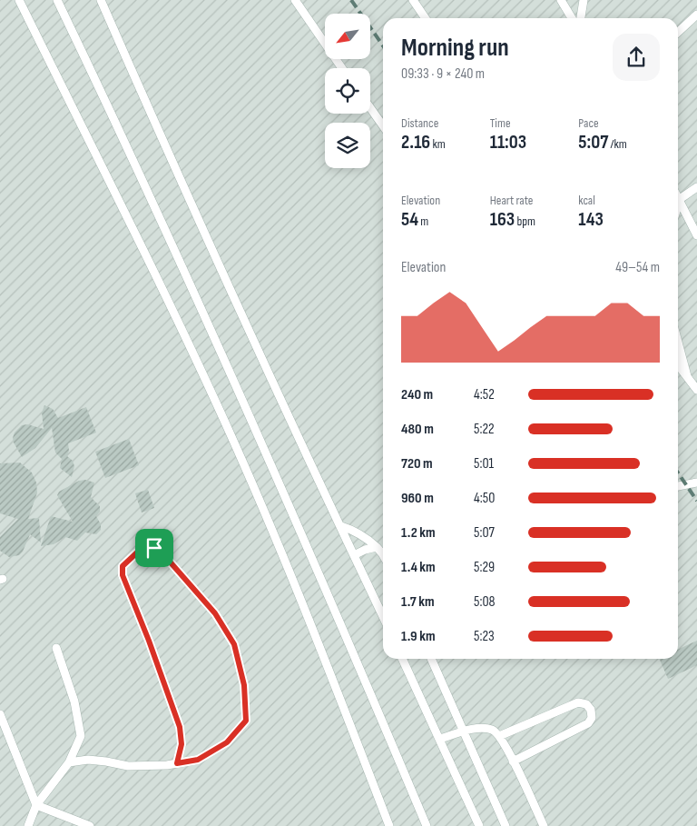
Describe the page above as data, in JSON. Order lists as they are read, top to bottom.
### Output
{
  "north": "bottom left",
  "page": {
    "heading": ["Morning run", "09:33 · 9 × 240 m"],
    "stats": [
      ["Distance", "2.16 km"],
      ["Time", "11:03"],
      ["Pace", "5:07 /km"],
      ["Elevation", "54 m"],
      ["Heart rate", "163 bpm"],
      ["kcal", "143"]
    ],
    "chart": ["Elevation", "49–54 m"],
    "list": [
      {
        "name": "240 m",
        "note": "4:52"
      },
      {
        "name": "480 m",
        "note": "5:22"
      },
      {
        "name": "720 m",
        "note": "5:01"
      },
      {
        "name": "960 m",
        "note": "4:50"
      },
      {
        "name": "1.2 km",
        "note": "5:07"
      },
      {
        "name": "1.4 km",
        "note": "5:29"
      },
      {
        "name": "1.7 km",
        "note": "5:08"
      },
      {
        "name": "1.9 km",
        "note": "5:23"
      }
    ]
  }
}
